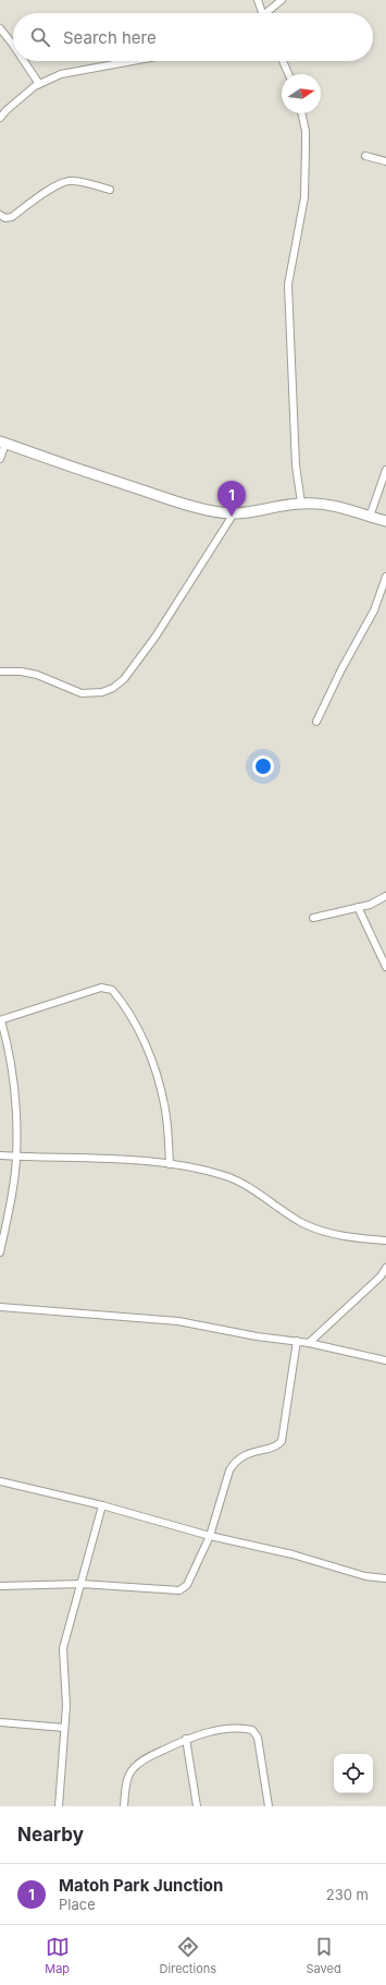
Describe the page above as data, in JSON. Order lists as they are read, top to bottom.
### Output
{
  "north": "right",
  "page": {
    "search": "Search here",
    "pins": "1",
    "heading": "Nearby",
    "list": [
      {
        "mark": "1",
        "name": "Matoh Park Junction",
        "note": "Place",
        "value": "230 m"
      }
    ],
    "nav": ["Map", "Directions", "Saved"]
  }
}
